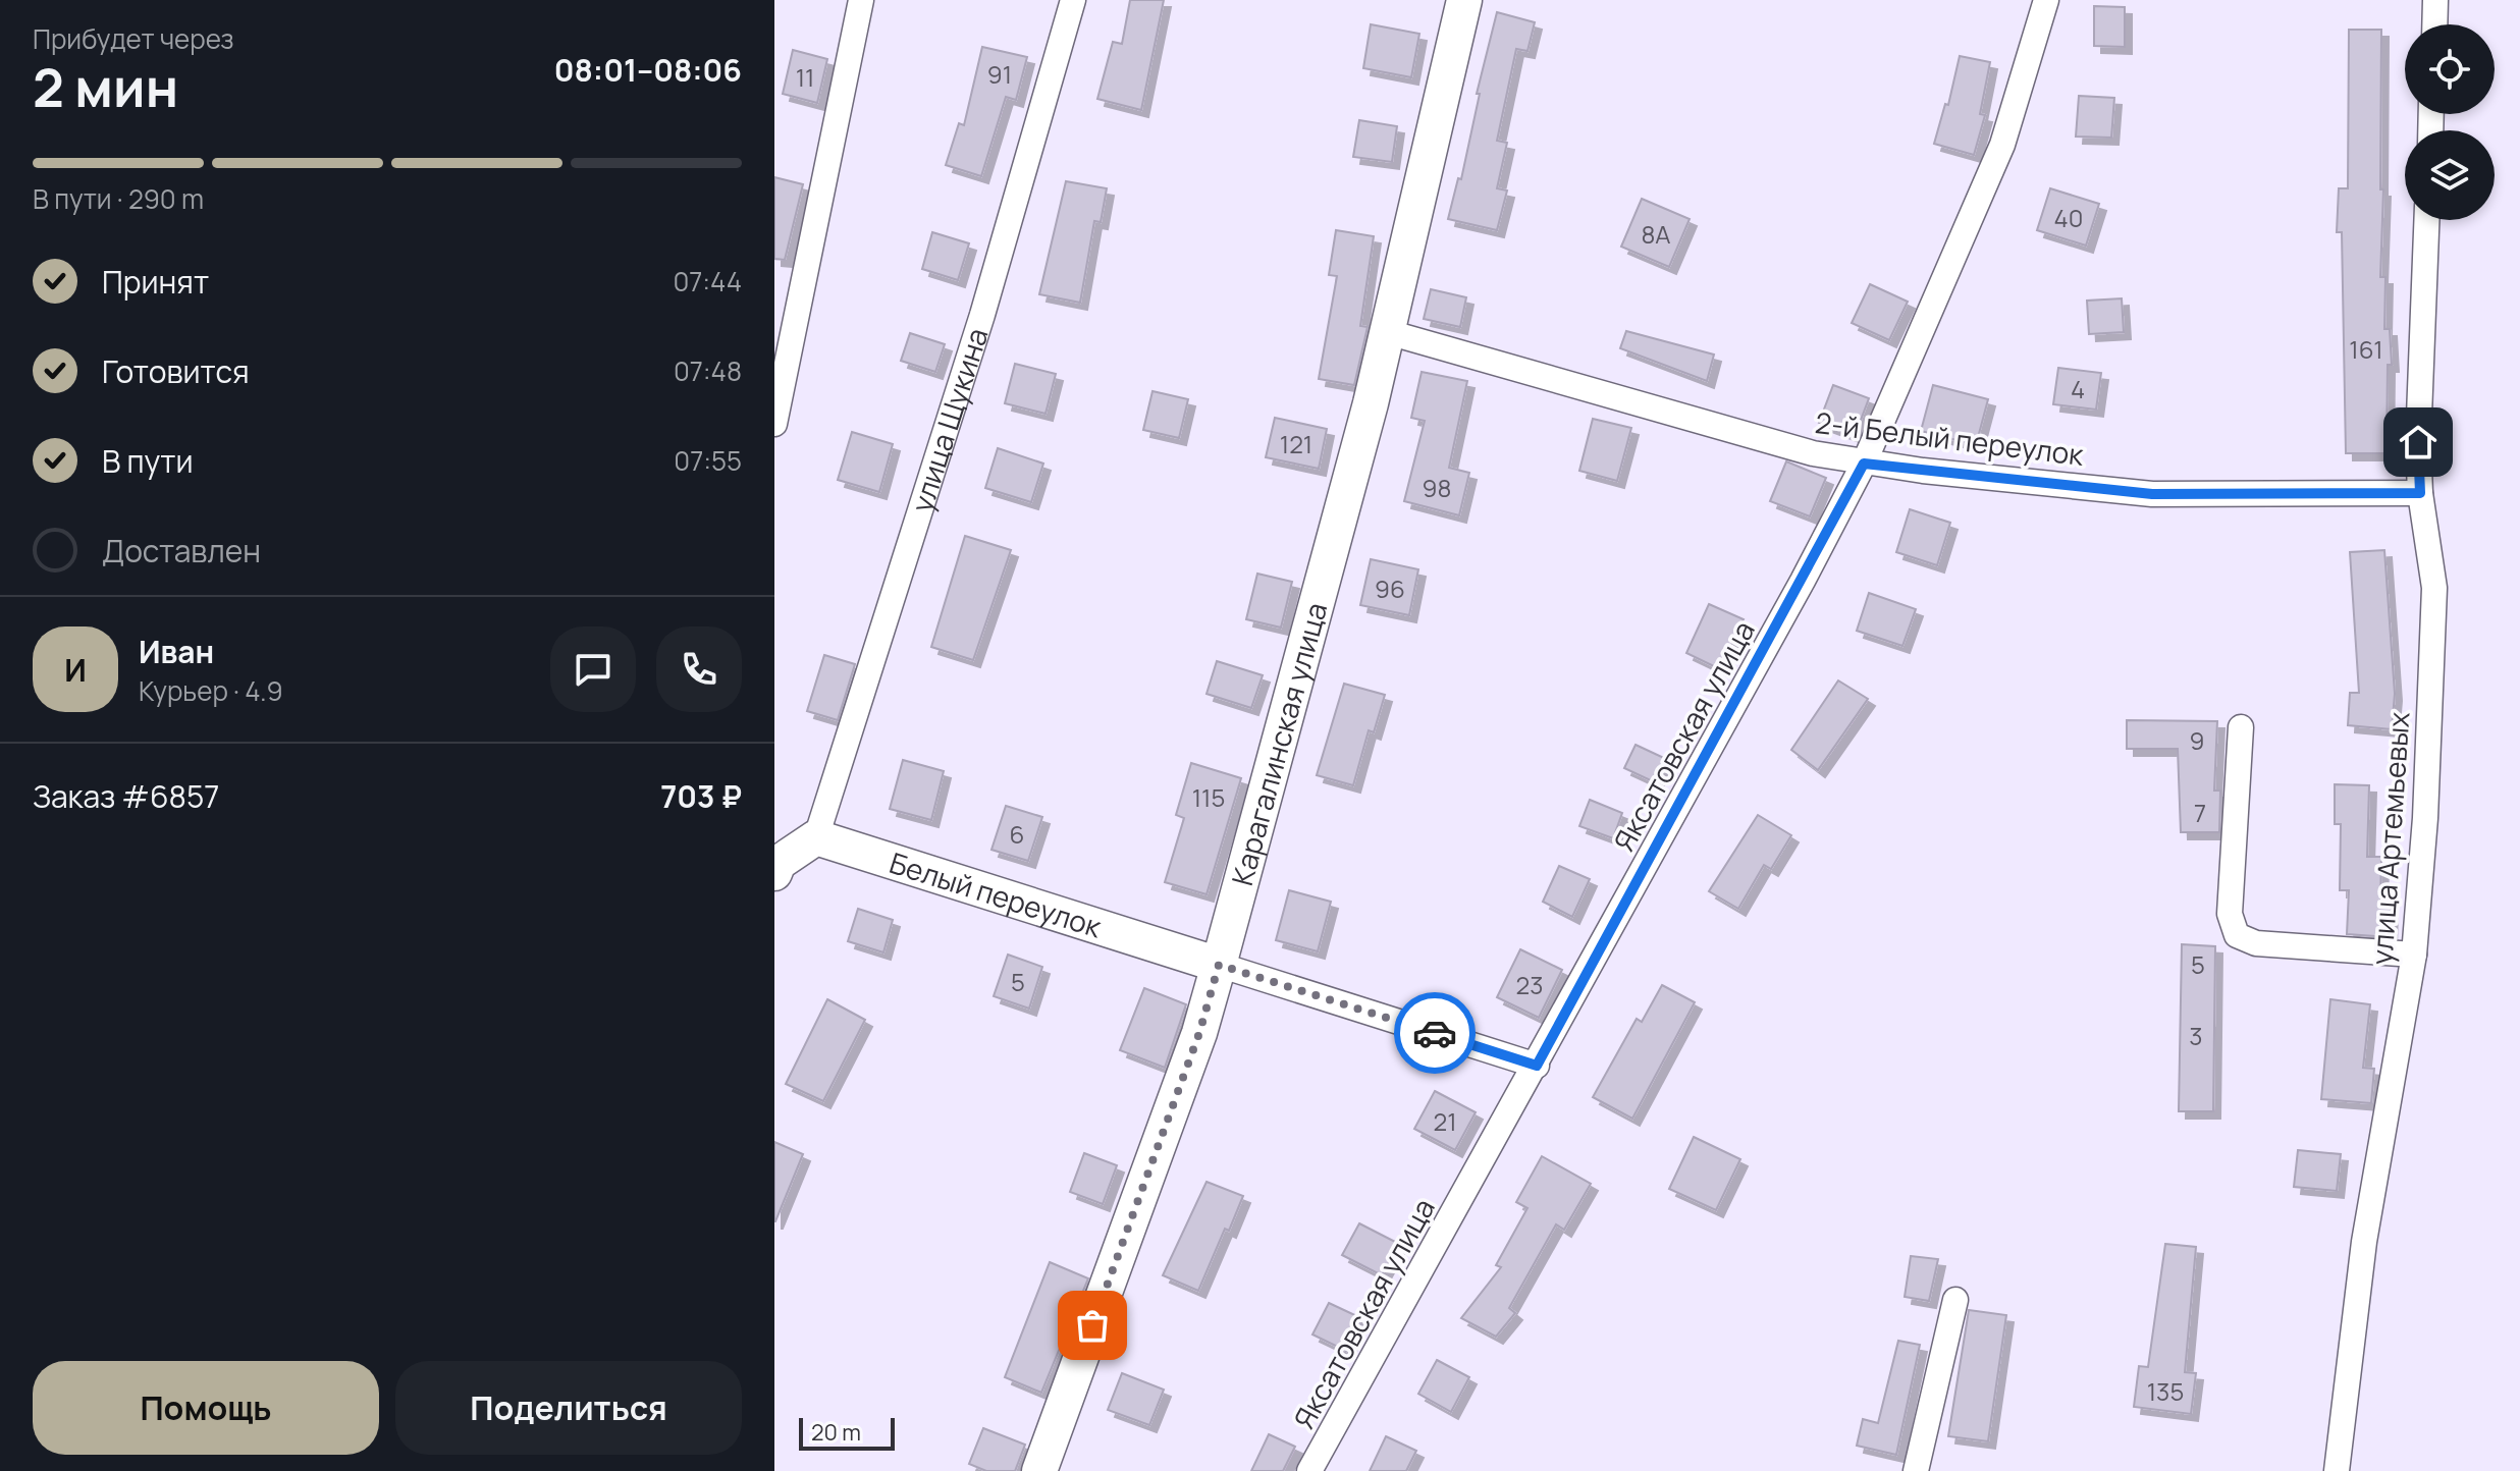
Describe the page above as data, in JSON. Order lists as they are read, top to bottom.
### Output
{
  "streets": {
    "street": [
      "улица Щукина",
      "2-й Белый переулок",
      "Яксатовская улица",
      "Карагалинская улица",
      "улица Артемьевых",
      "Белый переулок"
    ]
  },
  "crossings": [
    ["улица Щукина", "Белый переулок"],
    ["2-й Белый переулок", "Яксатовская улица"],
    ["2-й Белый переулок", "Карагалинская улица"],
    ["2-й Белый переулок", "улица Артемьевых"],
    ["Карагалинская улица", "Белый переулок"]
  ],
  "house_numbers": [
    "91",
    "11",
    "40",
    "8А",
    "161",
    "4",
    "121",
    "98",
    "96",
    "9",
    "115",
    "7",
    "6",
    "5",
    "5",
    "23",
    "3",
    "21",
    "135"
  ],
  "scale_bar": "20 m",
  "page": {
    "heading": ["2 мин", "Прибудет через", "08:01–08:06"],
    "panel": [
      "Иван",
      "Курьер · 4.9",
      "Заказ #6857",
      "703 ₽"
    ],
    "bar": "В пути · 290 m",
    "list": [
      ["Принят", "07:44"],
      ["Готовится", "07:48"],
      ["В пути", "07:55"],
      "Доставлен"
    ],
    "round": "И",
    "buttons": ["Помощь", "Поделиться"],
    "scale": "20 m"
  }
}
